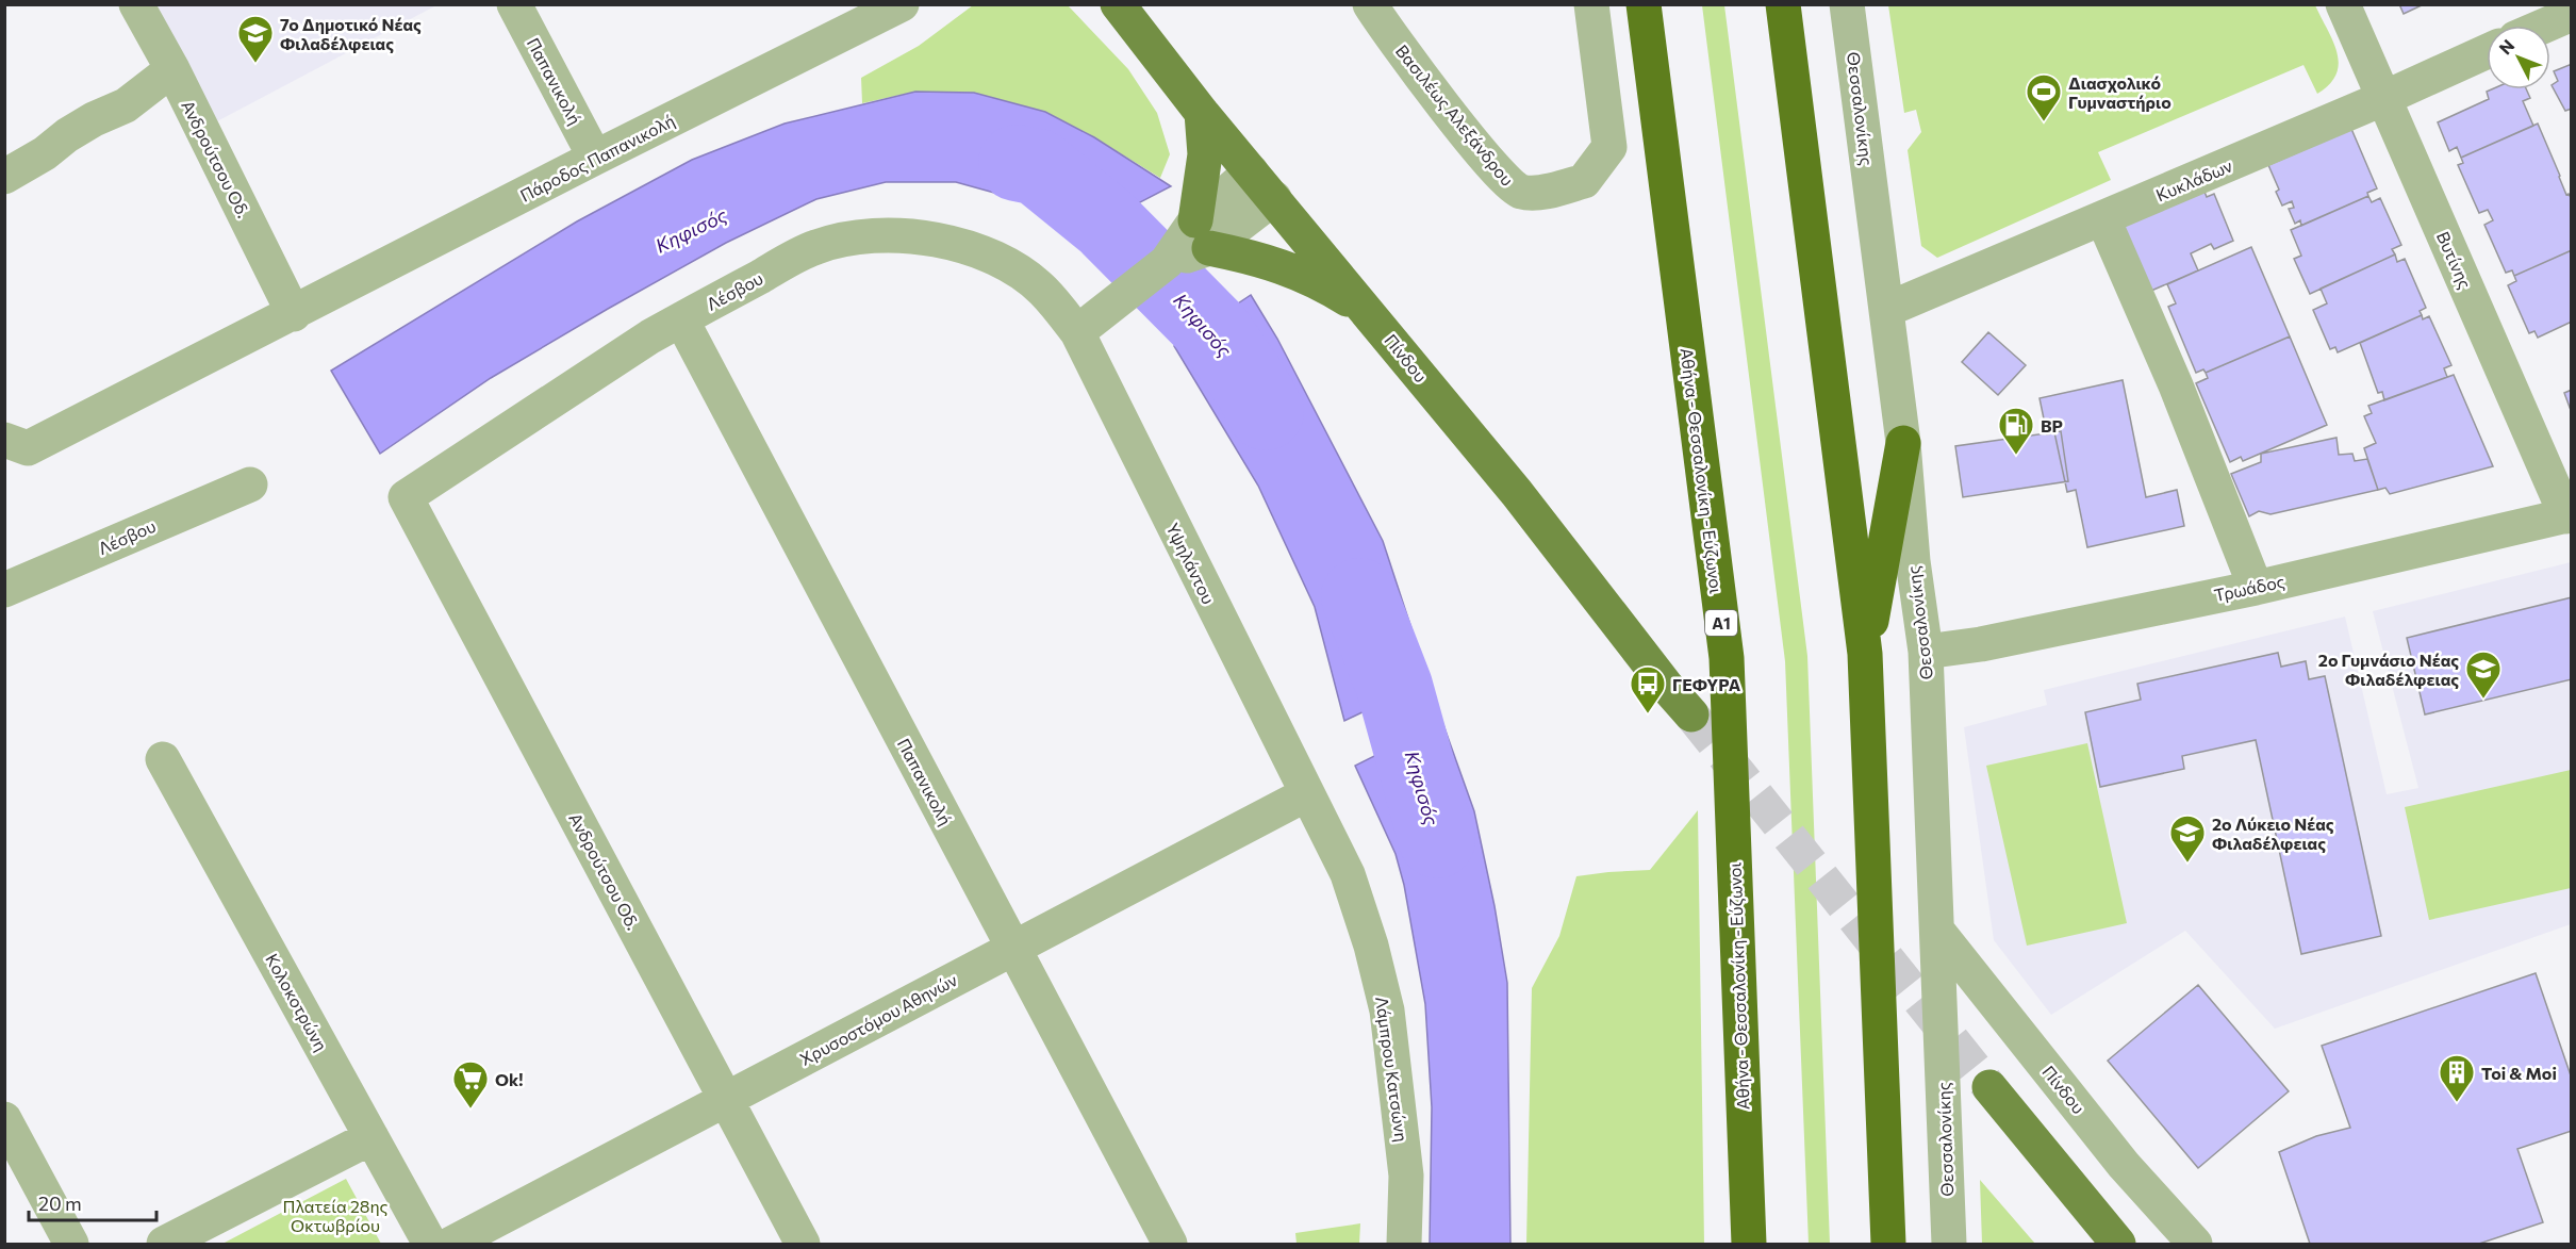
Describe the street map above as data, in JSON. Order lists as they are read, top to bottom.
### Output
{
  "streets": {
    "highway": ["Αθήνα - Θεσσαλονίκη - Εύζωνοι", "Α1"],
    "main road": ["Πίνδου"],
    "street": [
      "Παπανικολή",
      "Θεσσαλονίκης",
      "Βασιλέως Αλεξάνδρου",
      "Πάροδος Παπανικολή",
      "Ανδρούτσου Οδ.",
      "Κυκλάδων",
      "Βυτίνης",
      "Λέσβου",
      "Υψηλάντου",
      "Τρωάδος",
      "Κολοκοτρώνη",
      "Χρυσοστόμου Αθηνών",
      "Λάμπρου Κατσώνη"
    ]
  },
  "crossings": [
    ["Παπανικολή", "Πάροδος Παπανικολή"],
    ["Παπανικολή", "Λέσβου"],
    ["Παπανικολή", "Χρυσοστόμου Αθηνών"],
    ["Θεσσαλονίκης", "Κυκλάδων"],
    ["Θεσσαλονίκης", "Πίνδου"],
    ["Θεσσαλονίκης", "Τρωάδος"],
    ["Πάροδος Παπανικολή", "Ανδρούτσου Οδ."],
    ["Ανδρούτσου Οδ.", "Λέσβου"],
    ["Ανδρούτσου Οδ.", "Χρυσοστόμου Αθηνών"],
    ["Κυκλάδων", "Βυτίνης"],
    ["Βυτίνης", "Τρωάδος"],
    ["Λέσβου", "Υψηλάντου"],
    ["Υψηλάντου", "Χρυσοστόμου Αθηνών"],
    ["Υψηλάντου", "Λάμπρου Κατσώνη"],
    ["Χρυσοστόμου Αθηνών", "Λάμπρου Κατσώνη"]
  ],
  "water": ["Κηφισός"],
  "parks": ["Πλατεία 28ης Οκτωβρίου"],
  "places": {
    "school or university": ["7ο Δημοτικό Νέας Φιλαδέλφειας", "2ο Γυμνάσιο Νέας Φιλαδέλφειας", "2ο Λύκειο Νέας Φιλαδέλφειας"],
    "sports": ["Διασχολικό Γυμναστήριο"],
    "fuel station": ["BP"],
    "bus stop": ["ΓΕΦΥΡΑ"],
    "building": ["Toi & Moi"],
    "supermarket": ["Ok!"]
  },
  "scale_bar": "20 m",
  "north": "top left"
}
